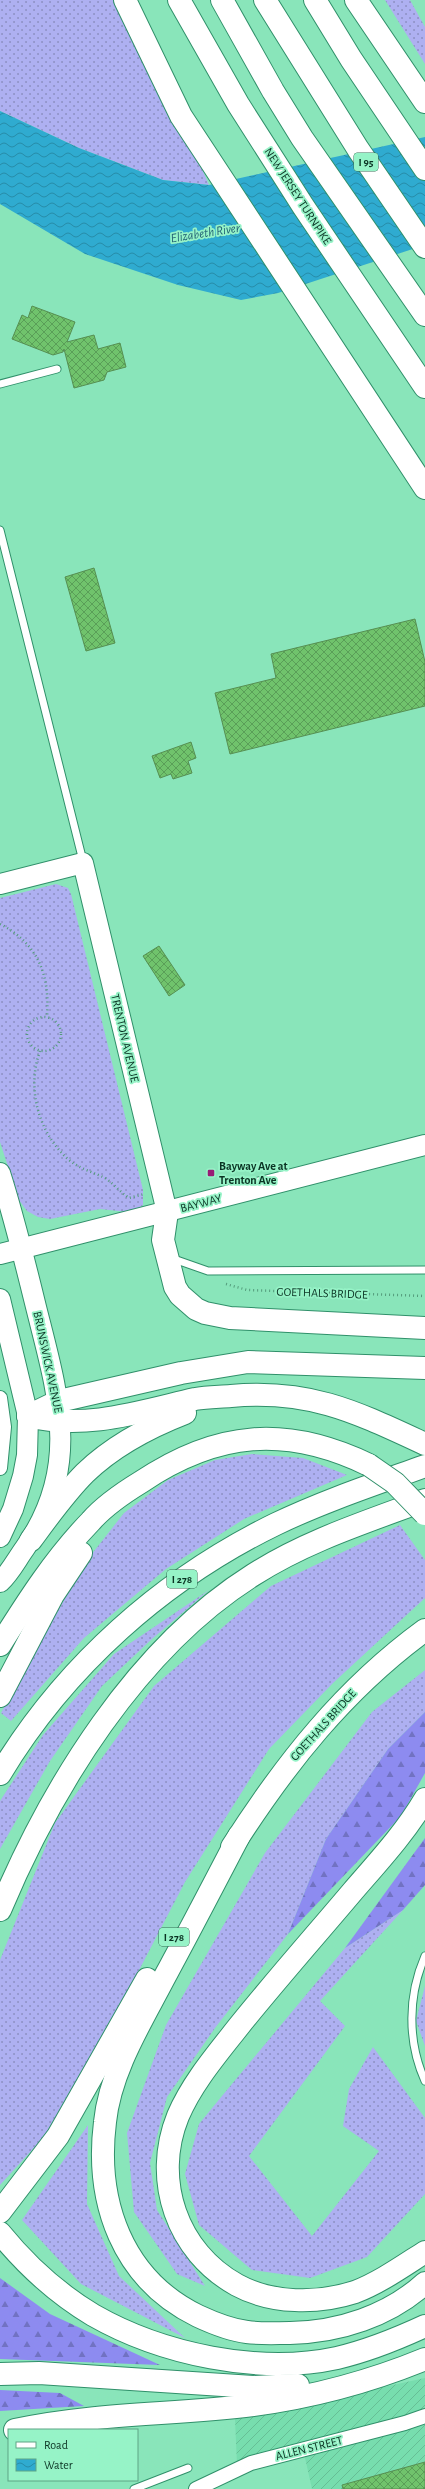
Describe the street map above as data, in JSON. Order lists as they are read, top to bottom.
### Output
{
  "streets": {
    "highway": [
      "I 95",
      "NEW JERSEY TURNPIKE",
      "GOETHALS BRIDGE",
      "I 278"
    ],
    "street": [
      "TRENTON AVENUE",
      "BAYWAY",
      "BRUNSWICK AVENUE",
      "ALLEN STREET"
    ]
  },
  "crossings": [
    ["TRENTON AVENUE", "BAYWAY"],
    ["BAYWAY", "BRUNSWICK AVENUE"],
    ["GOETHALS BRIDGE", "I 278"]
  ],
  "water": ["Elizabeth River"],
  "places": {
    "transit": ["Bayway Ave at Trenton Ave"]
  },
  "legend": ["Road", "Water"]
}
